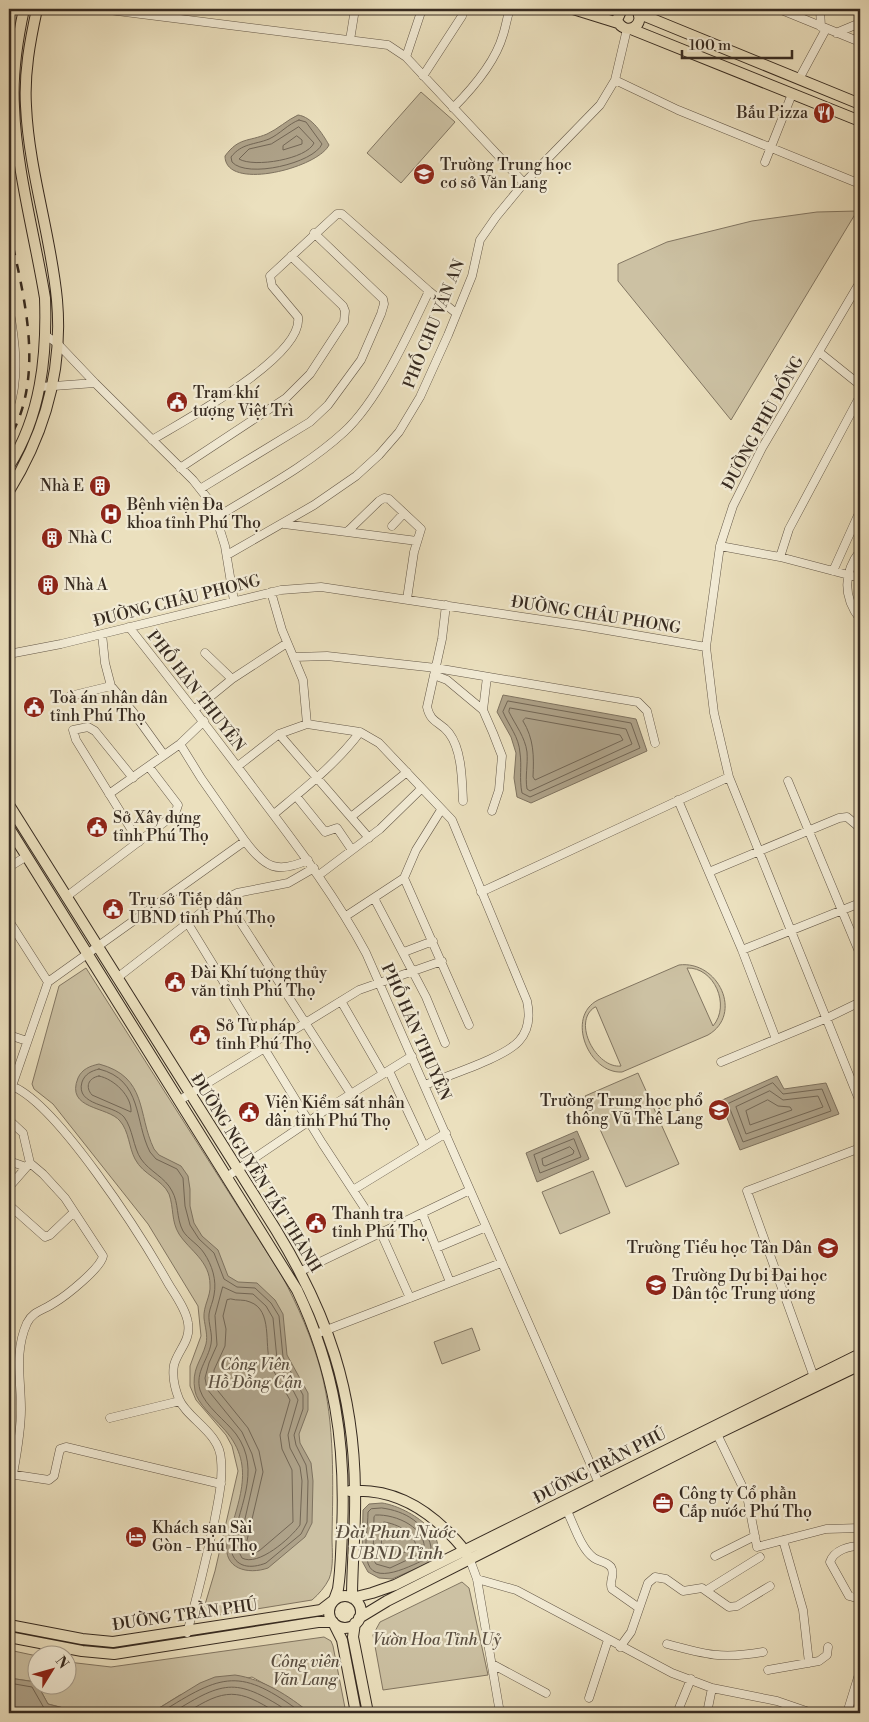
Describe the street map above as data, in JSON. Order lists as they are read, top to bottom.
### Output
{
  "streets": {
    "main road": ["ĐƯỜNG NGUYỄN TẤT THÀNH", "ĐƯỜNG TRẦN PHÚ"],
    "street": [
      "PHỐ CHU VĂN AN",
      "ĐƯỜNG PHÙ ĐỔNG",
      "ĐƯỜNG CHÂU PHONG",
      "PHỐ HÀN THUYÊN"
    ]
  },
  "crossings": [
    ["ĐƯỜNG PHÙ ĐỔNG", "ĐƯỜNG CHÂU PHONG"],
    ["ĐƯỜNG CHÂU PHONG", "PHỐ HÀN THUYÊN"],
    ["PHỐ HÀN THUYÊN", "ĐƯỜNG TRẦN PHÚ"],
    ["ĐƯỜNG NGUYỄN TẤT THÀNH", "ĐƯỜNG TRẦN PHÚ"]
  ],
  "water": ["Đài Phun Nước UBND Tỉnh"],
  "parks": ["Công Viên Hồ Đồng Cận", "Vườn Hoa Tỉnh Uỷ", "Công viên Văn Lang"],
  "places": {
    "restaurant": ["Bấu Pizza"],
    "school or university": [
      "Trường Trung học cơ sở Văn Lang",
      "Trường Trung học phổ thông Vũ Thê Lang",
      "Trường Tiểu học Tân Dân",
      "Trường Dự bị Đại học Dân tộc Trung ương"
    ],
    "public building": [
      "Trạm khí tượng Việt Trì",
      "Toà án nhân dân tỉnh Phú Thọ",
      "Sở Xây dựng tỉnh Phú Thọ",
      "Trụ sở Tiếp dân UBND tỉnh Phú Thọ",
      "Đài Khí tượng thủy văn tỉnh Phú Thọ",
      "Sở Tư pháp tỉnh Phú Thọ",
      "Viện Kiểm sát nhân dân tỉnh Phú Thọ",
      "Thanh tra tỉnh Phú Thọ"
    ],
    "building": ["Nhà E", "Nhà C", "Nhà A"],
    "hospital": ["Bệnh viện Đa khoa tỉnh Phú Thọ"],
    "office": ["Công ty Cổ phần Cấp nước Phú Thọ"],
    "hotel": ["Khách sạn Sài Gòn - Phú Thọ"]
  },
  "scale_bar": "100 m",
  "north": "top right"
}
